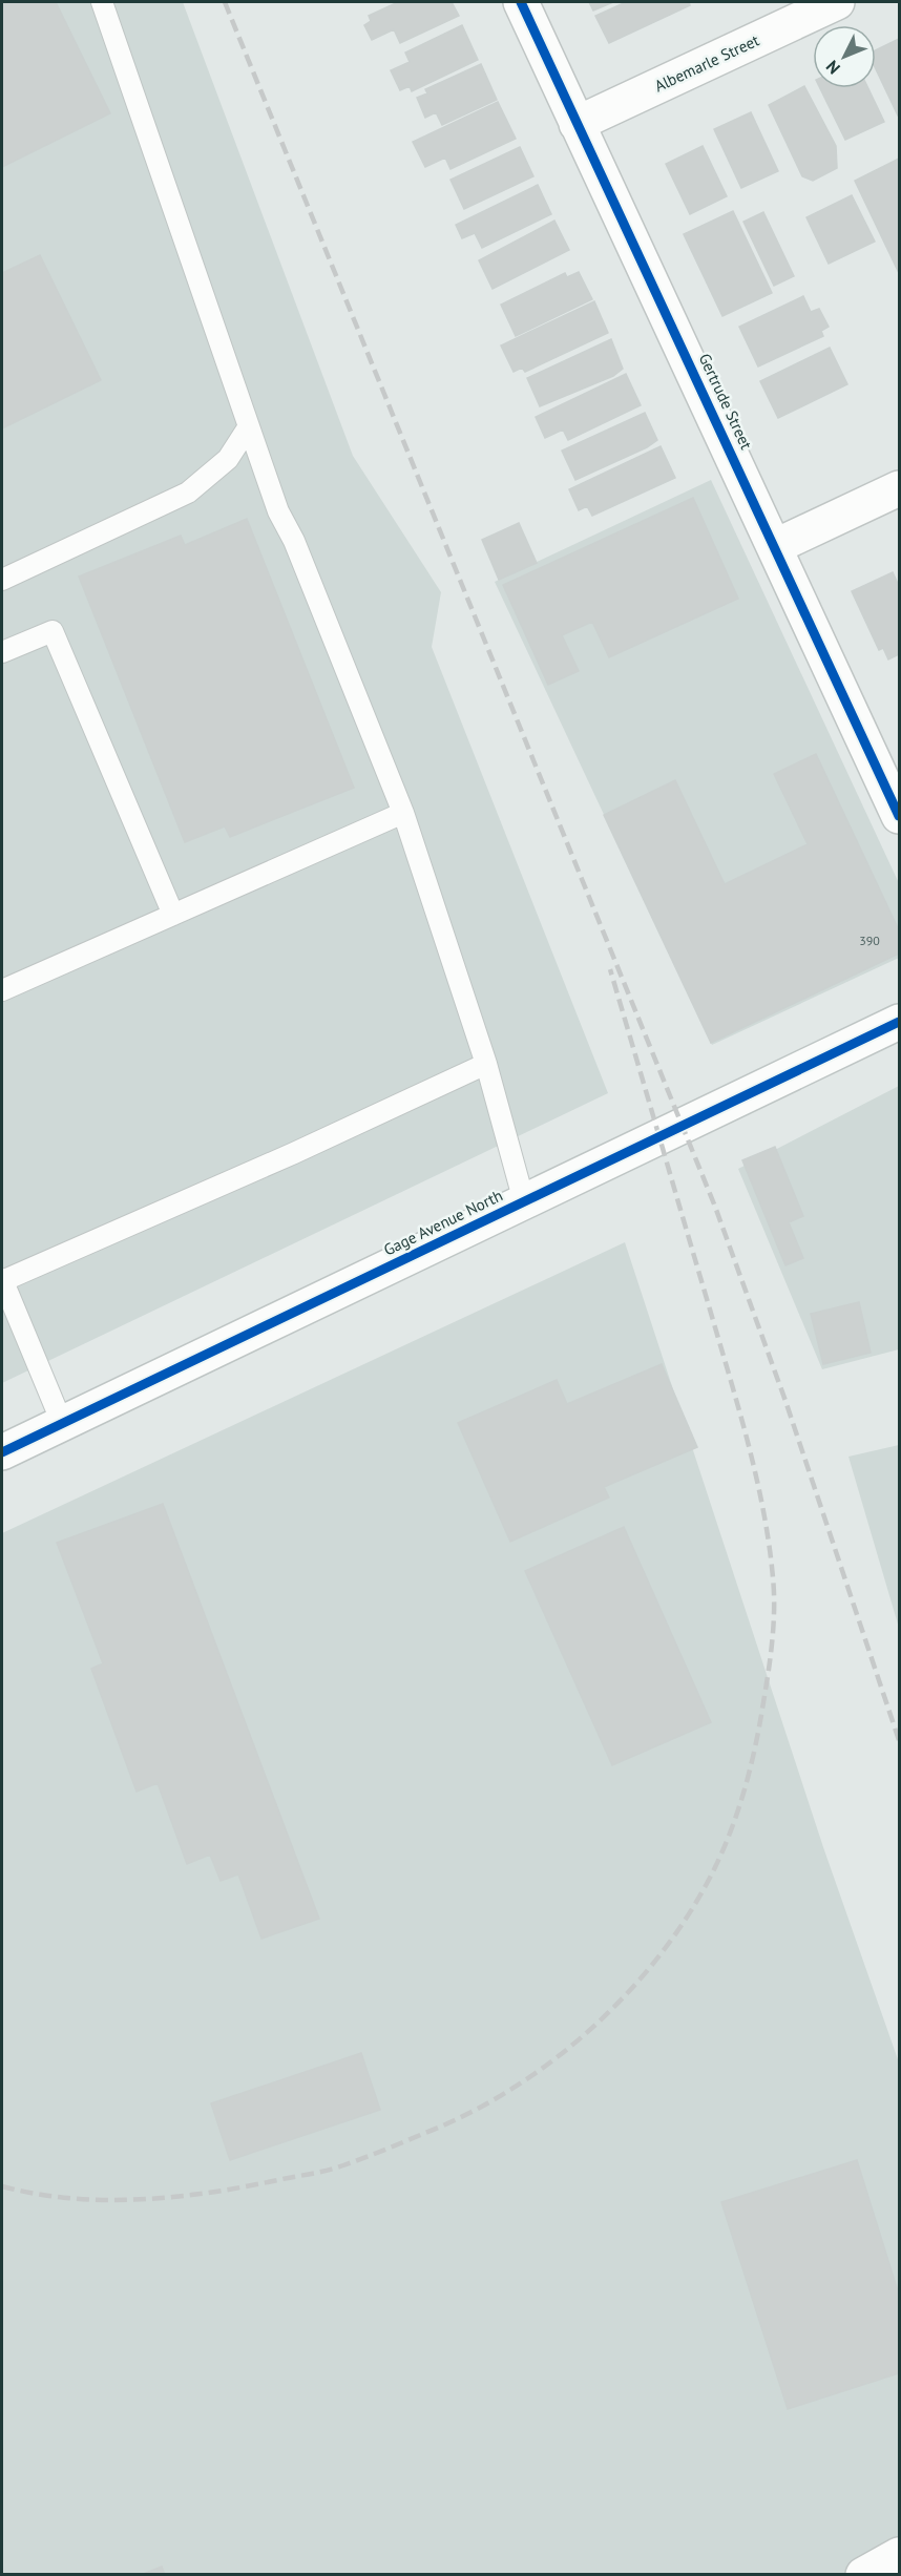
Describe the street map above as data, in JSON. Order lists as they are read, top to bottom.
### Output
{
  "streets": {
    "street": ["Albemarle Street", "Gertrude Street", "Gage Avenue North"]
  },
  "crossings": [
    ["Albemarle Street", "Gertrude Street"]
  ],
  "house_numbers": ["390"],
  "north": "bottom left"
}
